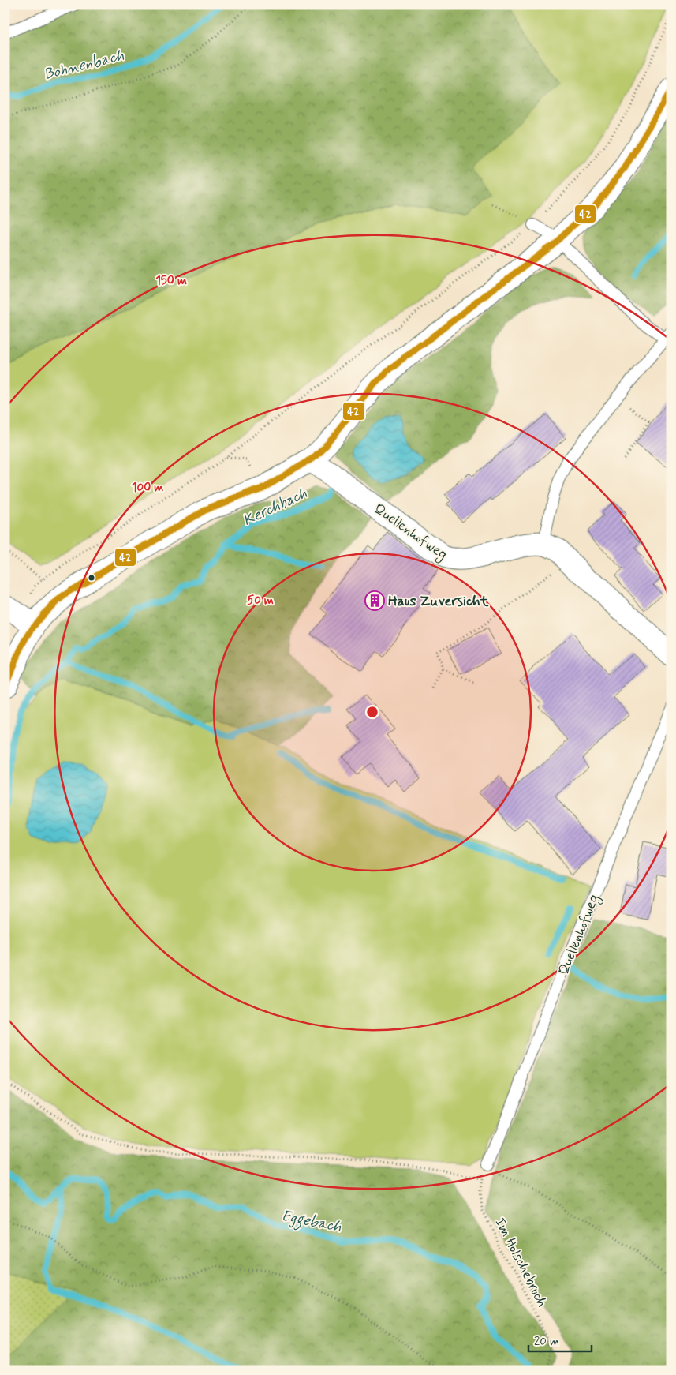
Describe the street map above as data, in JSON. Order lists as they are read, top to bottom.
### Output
{
  "streets": {
    "street": ["Quellenhofweg"],
    "path": ["Im Holschebruch"]
  },
  "crossings": [
    ["Quellenhofweg", "Im Holschebruch"]
  ],
  "water": ["Bohnenbach", "Kerchbach", "Eggebach"],
  "places": {
    "building": ["Haus Zuversicht"]
  },
  "lines": ["transit line 42"],
  "scale_bar": "20 m",
  "rings": ["150 m", "100 m", "50 m"]
}
